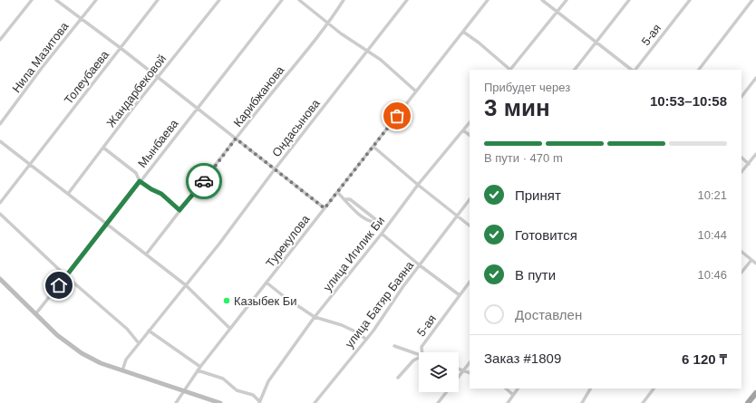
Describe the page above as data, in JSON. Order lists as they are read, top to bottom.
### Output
{
  "streets": {
    "street": [
      "5-ая",
      "Нила Мазитова",
      "Толеубаева",
      "Жандарбековой",
      "Карибжанова",
      "Ондасынова",
      "Мынбаева",
      "Турекулова",
      "улица Игилик Би",
      "улица Батяр Баяна"
    ]
  },
  "places": ["Казыбек Би"],
  "page": {
    "heading": ["3 мин", "Прибудет через", "10:53–10:58"],
    "panel": ["Заказ #1809", "6 120 ₸"],
    "bar": "В пути · 470 m",
    "list": [
      ["Принят", "10:21"],
      ["Готовится", "10:44"],
      ["В пути", "10:46"],
      "Доставлен"
    ]
  }
}
